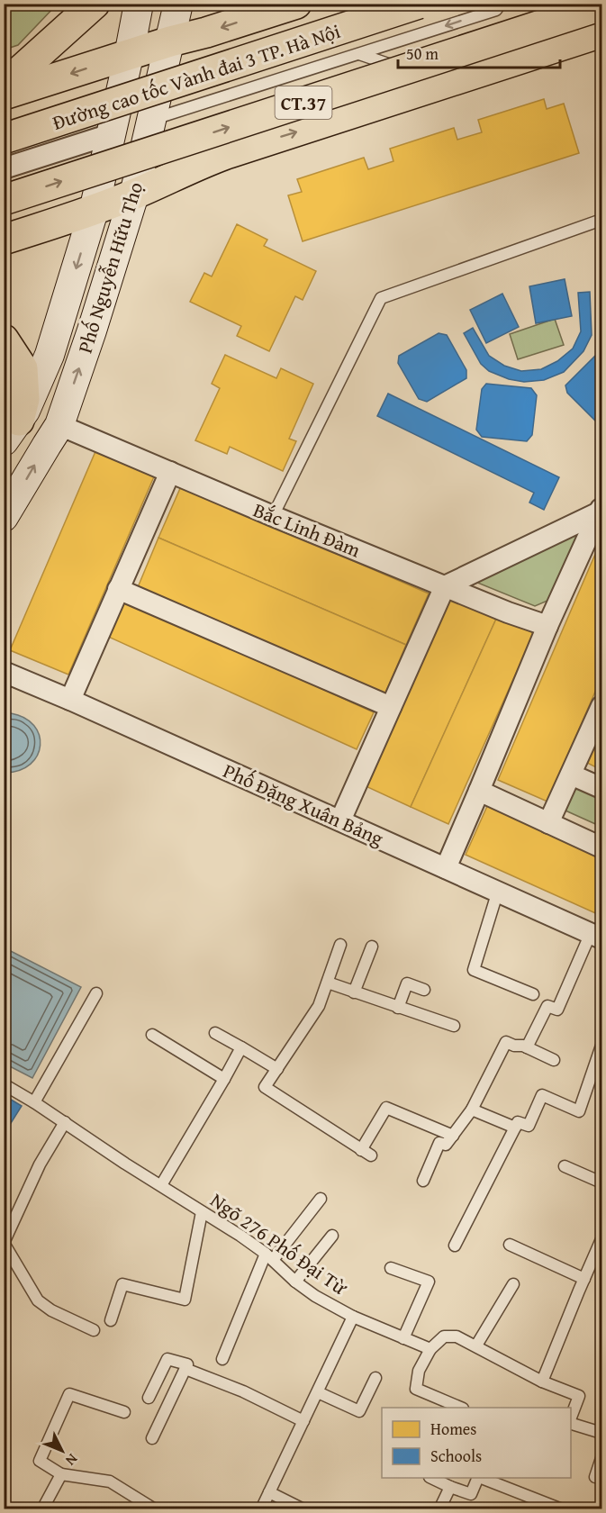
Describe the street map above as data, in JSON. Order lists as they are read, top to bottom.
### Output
{
  "streets": {
    "main road": ["Đường cao tốc Vành đai 3 TP. Hà Nội", "CT.37", "Phố Nguyễn Hữu Thọ"],
    "street": ["Bắc Linh Đàm", "Phố Đặng Xuân Bảng"],
    "lane": ["Ngõ 276 Phố Đại Từ"]
  },
  "crossings": [
    ["Phố Nguyễn Hữu Thọ", "Bắc Linh Đàm"]
  ],
  "legend": ["Homes", "Schools"],
  "scale_bar": "50 m",
  "north": "bottom right"
}
